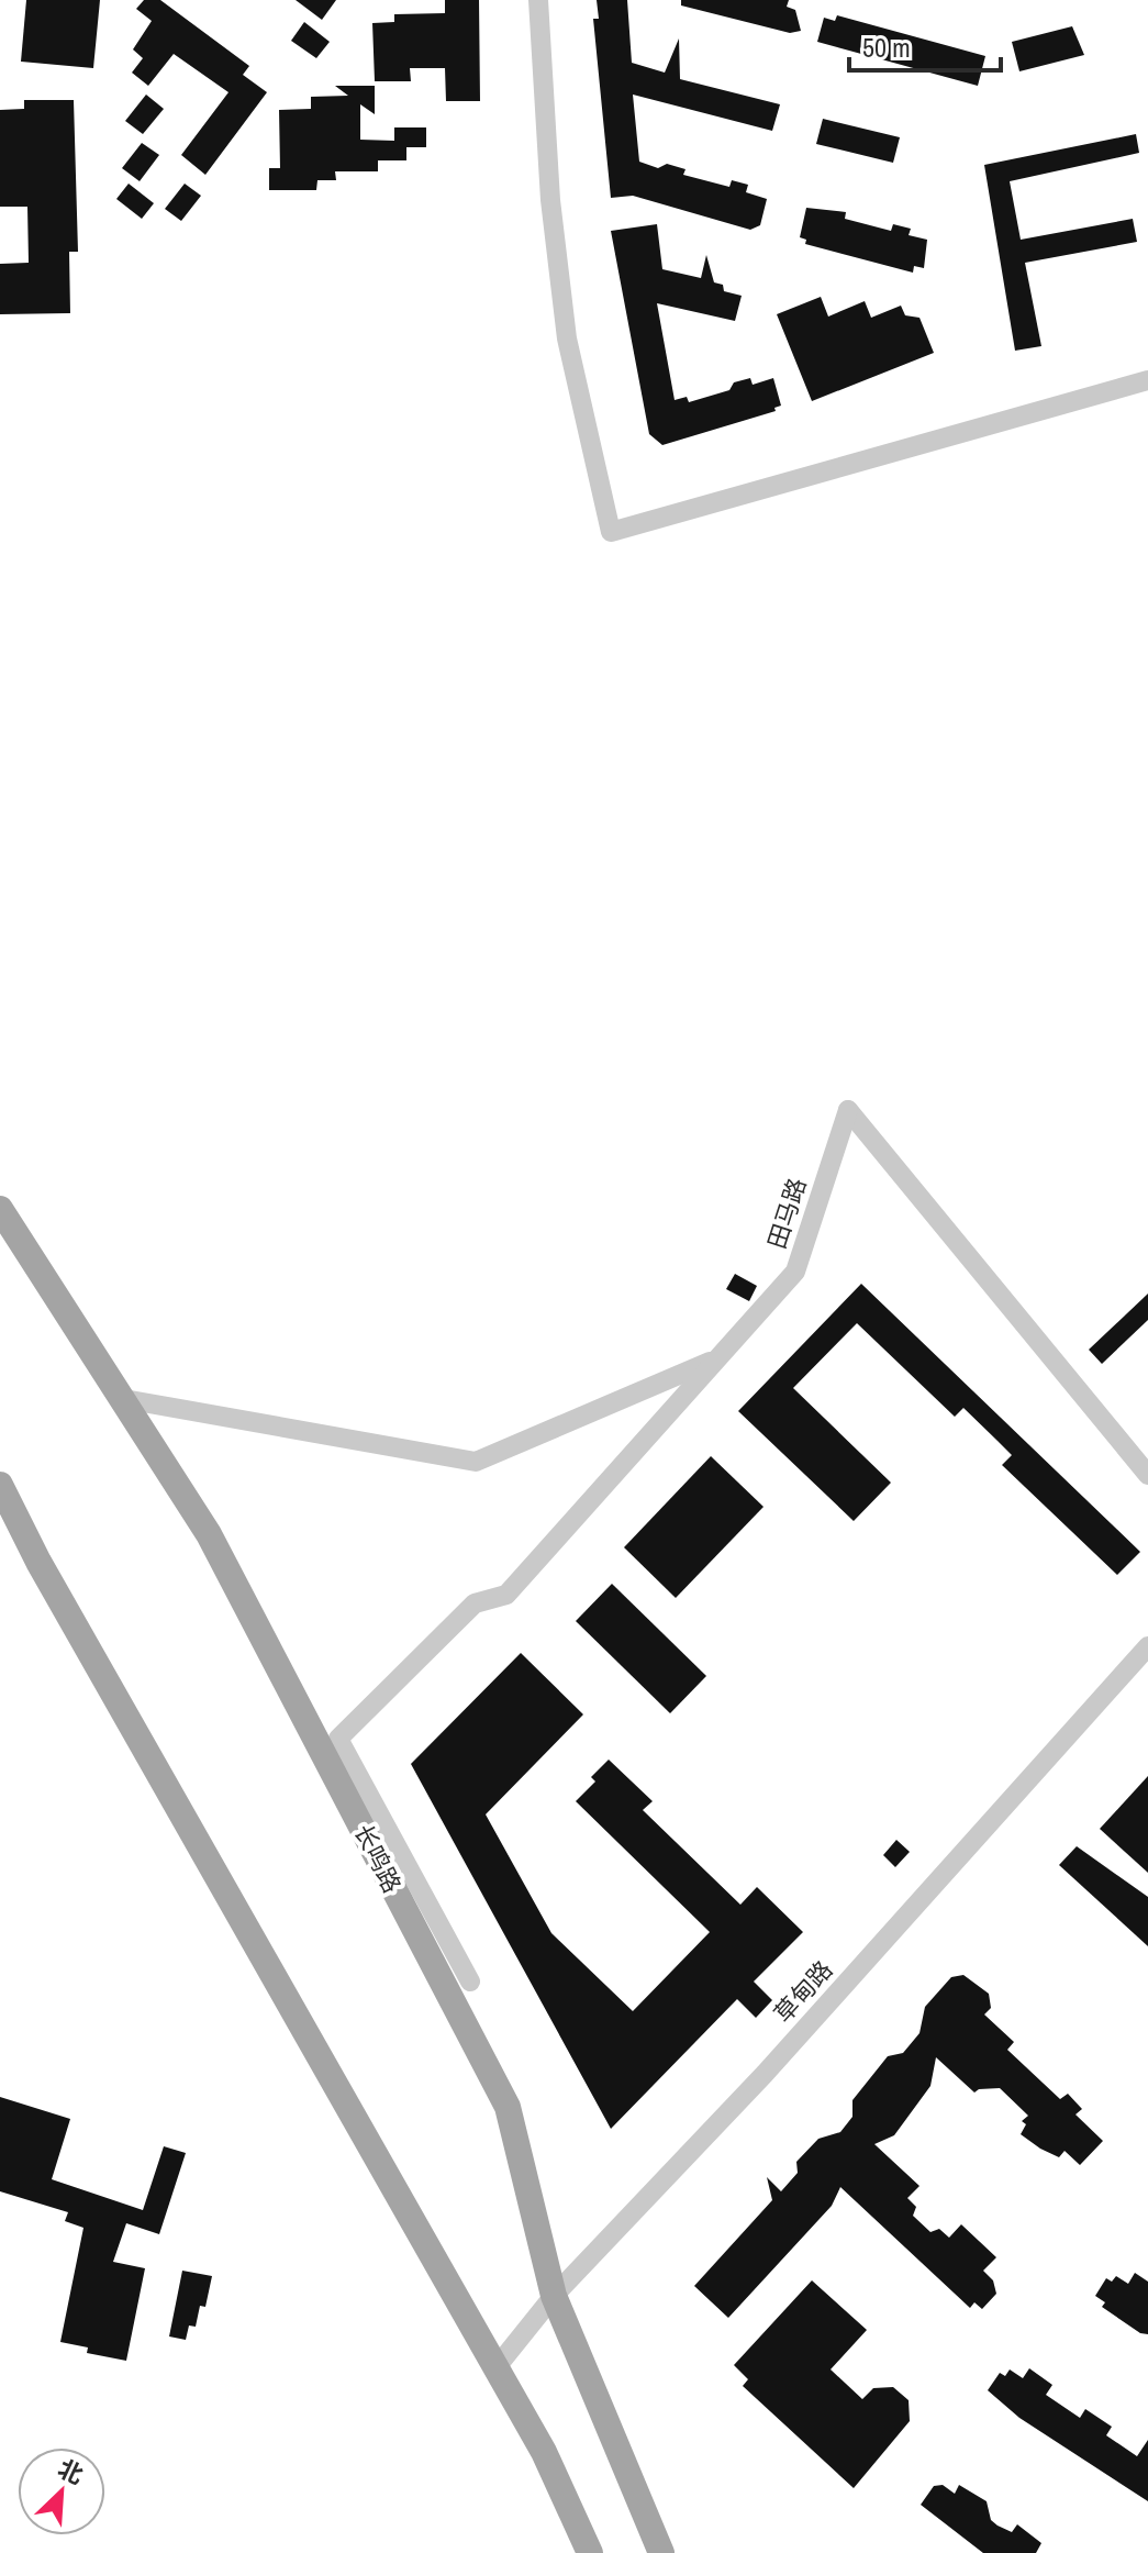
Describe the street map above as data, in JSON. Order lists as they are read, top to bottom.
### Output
{
  "streets": {
    "main road": ["长鸣路"],
    "street": ["田马路", "草甸路"]
  },
  "crossings": [
    ["长鸣路", "草甸路"]
  ],
  "scale_bar": "50 m",
  "north": "top right"
}
